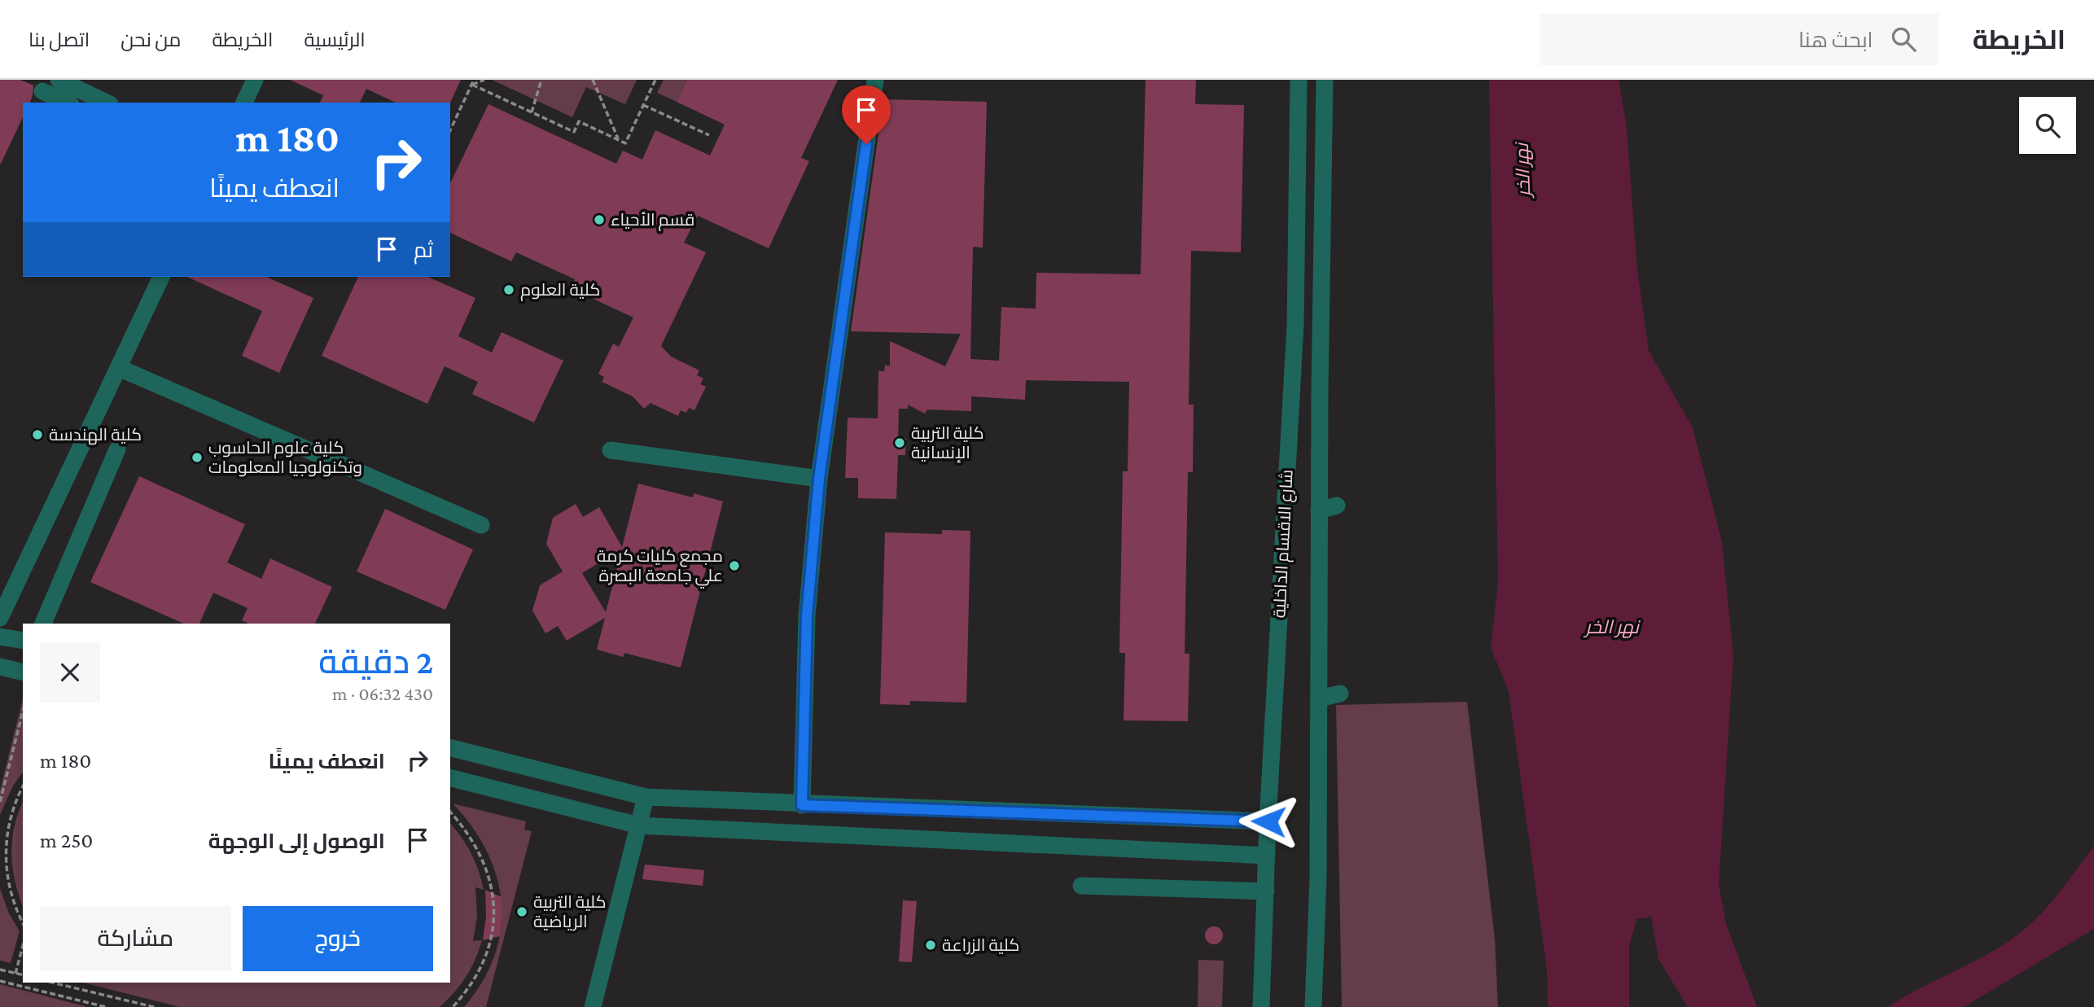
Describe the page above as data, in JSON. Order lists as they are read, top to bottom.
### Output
{
  "streets": {
    "street": ["شارع الاقسام الداخلية"]
  },
  "water": ["نهر الخر"],
  "places": [
    "قسم الأحياء",
    "كلية العلوم",
    "كلية الهندسة",
    "كلية التربية الإنسانية",
    "كلية علوم الحاسوب وتكنولوجيا المعلومات",
    "مجمع كليات كرمة علي جامعة البصرة",
    "كلية التربية الرياضية",
    "كلية الزراعة"
  ],
  "page": {
    "header": "الخريطة",
    "search": "ابحث هنا",
    "nav": [
      "الرئيسية",
      "الخريطة",
      "من نحن",
      "اتصل بنا"
    ],
    "turn": ["180 m", "انعطف يمينًا"],
    "then": "ثم",
    "heading": ["2 دقيقة", "430 m · 06:32"],
    "list": [
      {
        "name": "انعطف يمينًا",
        "value": "180 m"
      },
      {
        "name": "الوصول إلى الوجهة",
        "value": "250 m"
      }
    ],
    "buttons": ["خروج", "مشاركة"]
  }
}
